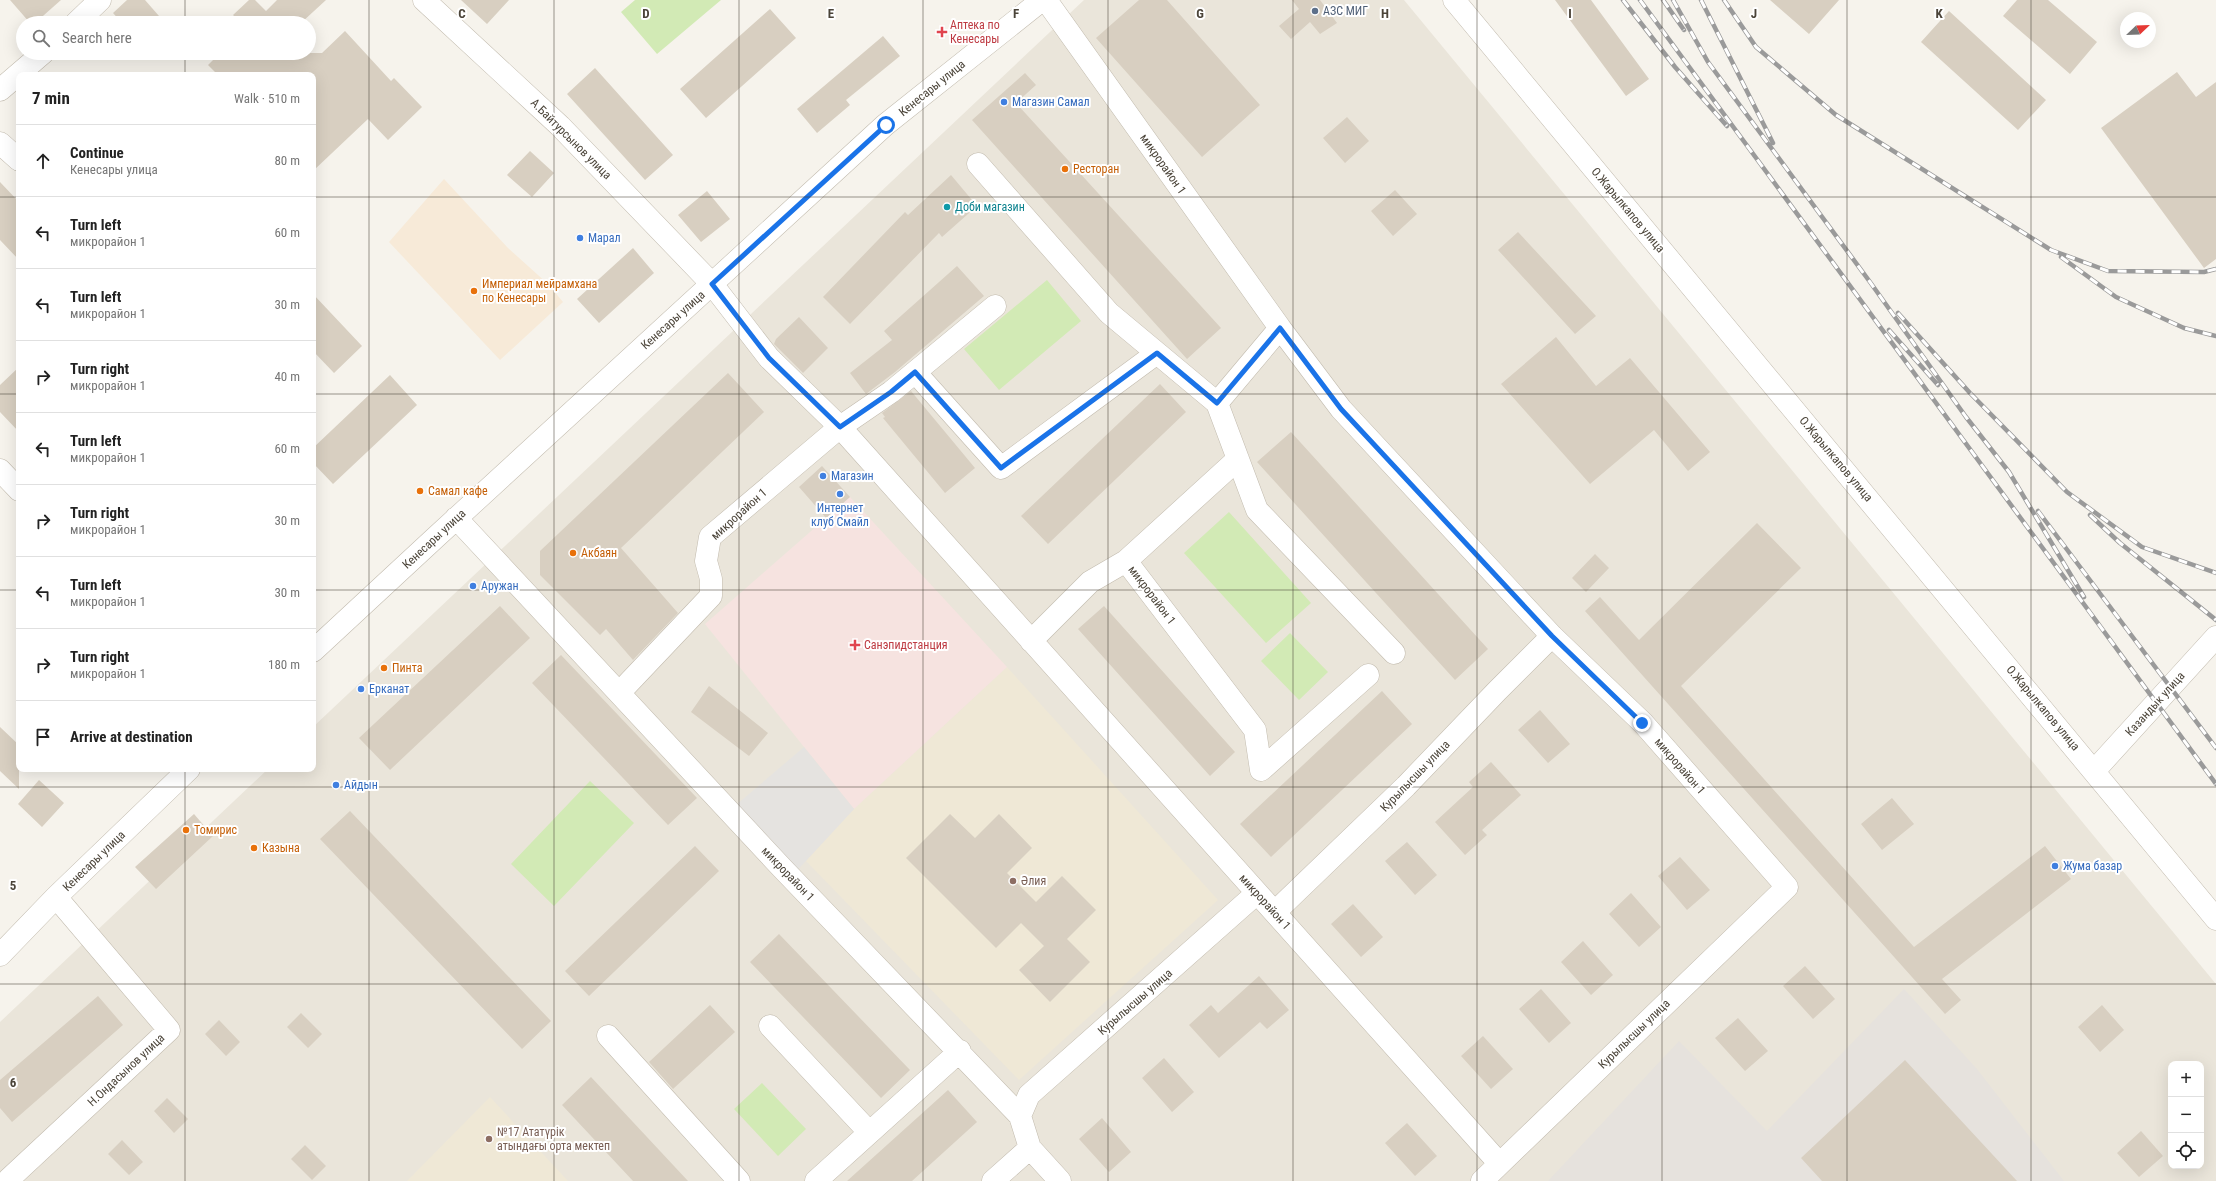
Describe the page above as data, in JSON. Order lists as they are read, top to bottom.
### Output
{
  "streets": {
    "street": [
      "Кенесары улица",
      "А.Байтурсынов улица",
      "микрорайон 1",
      "О.Жарылкапов улица",
      "Казандык улица",
      "Курылысшы улица",
      "Н.Ондасынов улица"
    ]
  },
  "crossings": [
    ["Кенесары улица", "А.Байтурсынов улица"],
    ["Кенесары улица", "микрорайон 1"],
    ["Кенесары улица", "Н.Ондасынов улица"],
    ["А.Байтурсынов улица", "микрорайон 1"],
    ["микрорайон 1", "Курылысшы улица"],
    ["О.Жарылкапов улица", "Казандык улица"]
  ],
  "places": {
    "other": [
      "АЗС МИГ",
      "Магазин Самал",
      "Ресторан",
      "Доби магазин",
      "Марал",
      "Империал мейрамхана по Кенесары",
      "Магазин",
      "Самал кафе",
      "Интернет клуб Смайл",
      "Акбаян",
      "Аружан",
      "Пинта",
      "Ерканат",
      "Айдын",
      "Томирис",
      "Казына",
      "Жума базар",
      "Әлия",
      "№17 Ататүрік атындағы орта мектеп"
    ],
    "health": ["Аптека по Кенесары", "Санэпидстанция"]
  },
  "north": "top right",
  "page": {
    "search": "Search here",
    "heading": ["7 min", "Walk · 510 m"],
    "list": [
      ["Continue", "Кенесары улица", "80 m"],
      ["Turn left", "микрорайон 1", "60 m"],
      ["Turn left", "микрорайон 1", "30 m"],
      ["Turn right", "микрорайон 1", "40 m"],
      ["Turn left", "микрорайон 1", "60 m"],
      ["Turn right", "микрорайон 1", "30 m"],
      ["Turn left", "микрорайон 1", "30 m"],
      ["Turn right", "микрорайон 1", "180 m"],
      "Arrive at destination"
    ],
    "map_buttons": ["+", "−"]
  },
  "grid": {
    "columns": [
      "C",
      "D",
      "E",
      "F",
      "G",
      "H",
      "I",
      "J",
      "K"
    ],
    "rows": ["5", "6"]
  }
}
